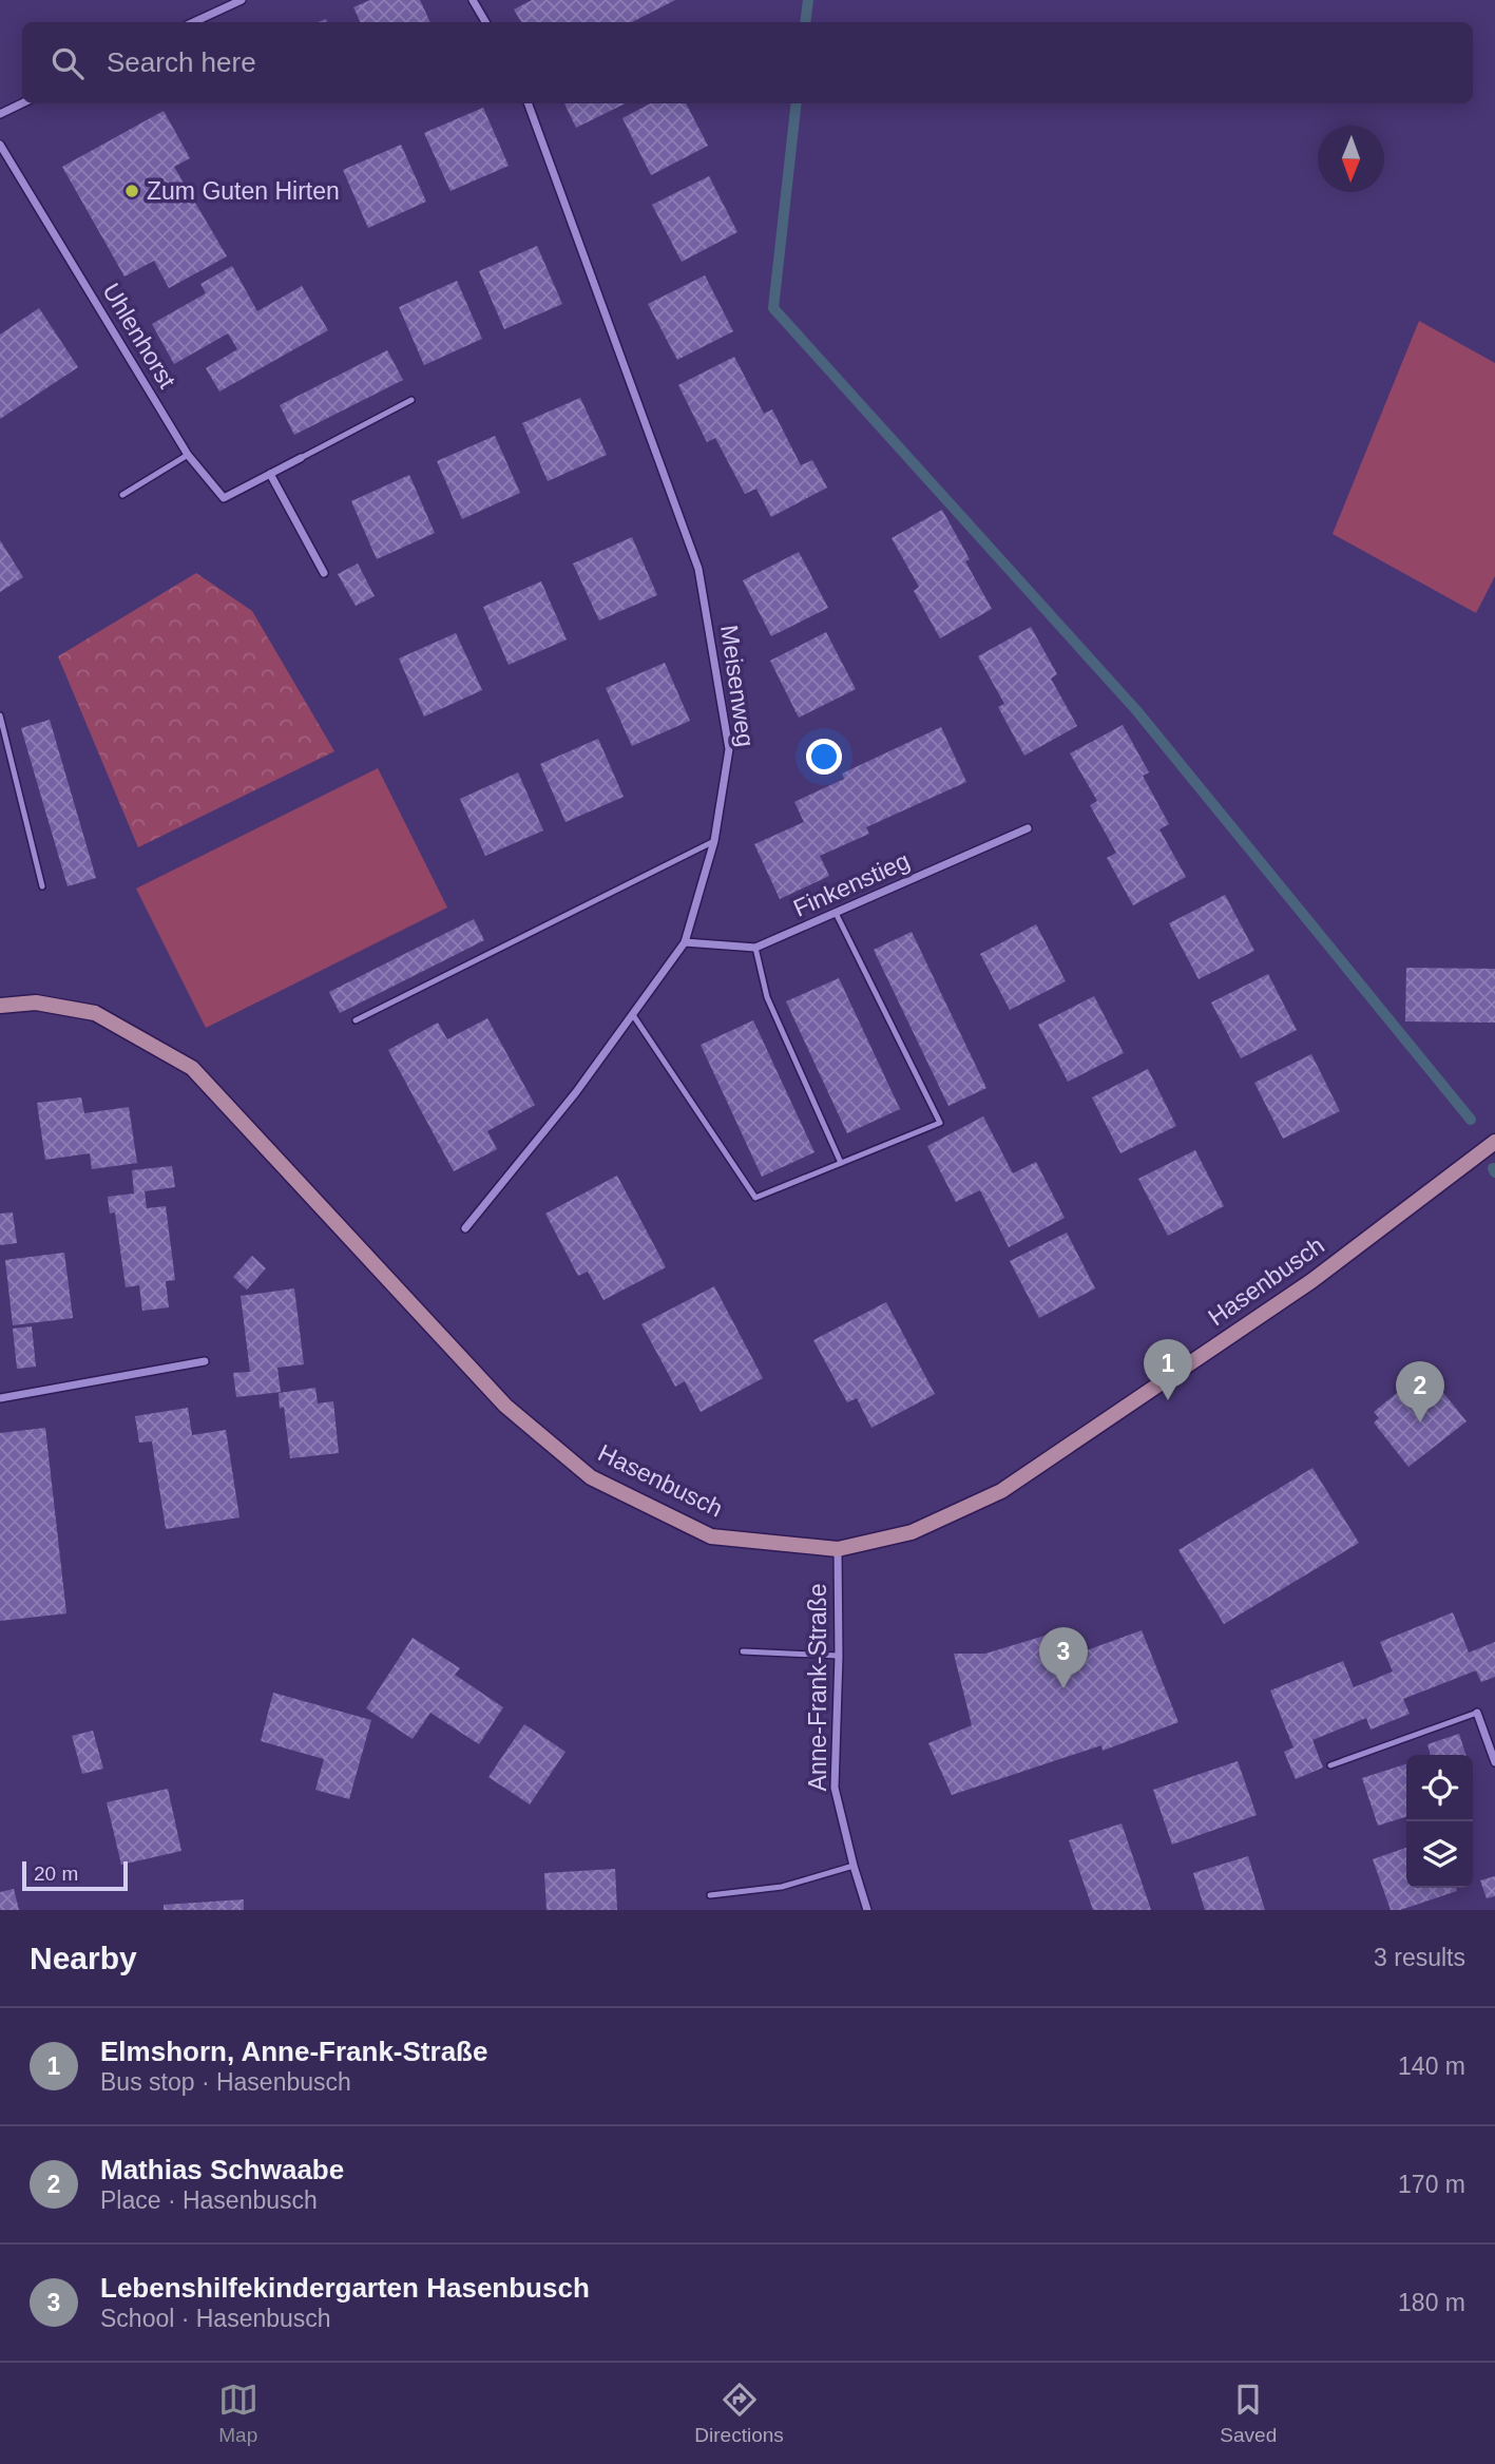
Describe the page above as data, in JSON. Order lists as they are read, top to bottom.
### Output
{
  "streets": {
    "main road": ["Hasenbusch"],
    "street": [
      "Uhlenhorst",
      "Meisenweg",
      "Finkenstieg",
      "Anne-Frank-Straße"
    ]
  },
  "crossings": [
    ["Meisenweg", "Finkenstieg"],
    ["Hasenbusch", "Anne-Frank-Straße"]
  ],
  "places": ["Zum Guten Hirten"],
  "scale_bar": "20 m",
  "north": "bottom",
  "page": {
    "search": "Search here",
    "pins": ["1", "2", "3"],
    "scale": "20 m",
    "heading": ["Nearby", "3 results"],
    "list": [
      {
        "mark": "1",
        "name": "Elmshorn, Anne-Frank-Straße",
        "note": "Bus stop · Hasenbusch",
        "value": "140 m"
      },
      {
        "mark": "2",
        "name": "Mathias Schwaabe",
        "note": "Place · Hasenbusch",
        "value": "170 m"
      },
      {
        "mark": "3",
        "name": "Lebenshilfekindergarten Hasenbusch",
        "note": "School · Hasenbusch",
        "value": "180 m"
      }
    ],
    "nav": ["Map", "Directions", "Saved"]
  }
}
